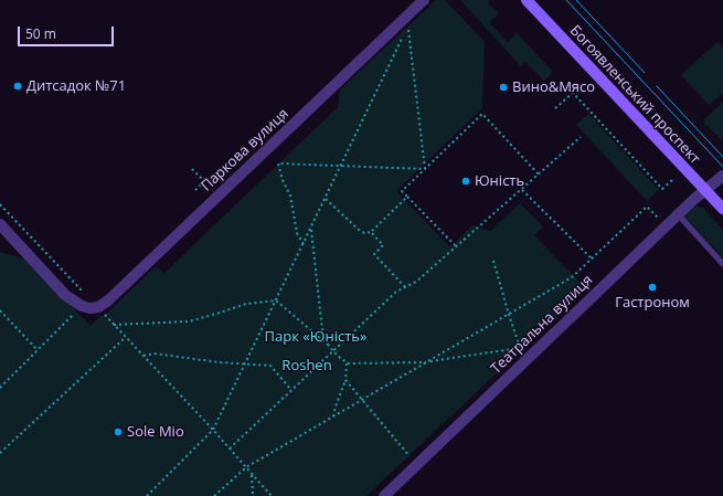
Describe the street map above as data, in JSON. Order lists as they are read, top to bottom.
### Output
{
  "streets": {
    "main road": ["Богоявленський проспект"],
    "street": ["Паркова вулиця", "Театральна вулиця"]
  },
  "crossings": [
    ["Богоявленський проспект", "Театральна вулиця"]
  ],
  "parks": ["Парк «Юність»", "Roshen"],
  "places": [
    "Дитсадок №71",
    "Вино&Мясо",
    "Юність",
    "Гастроном",
    "Sole Mio"
  ],
  "scale_bar": "50 m"
}
